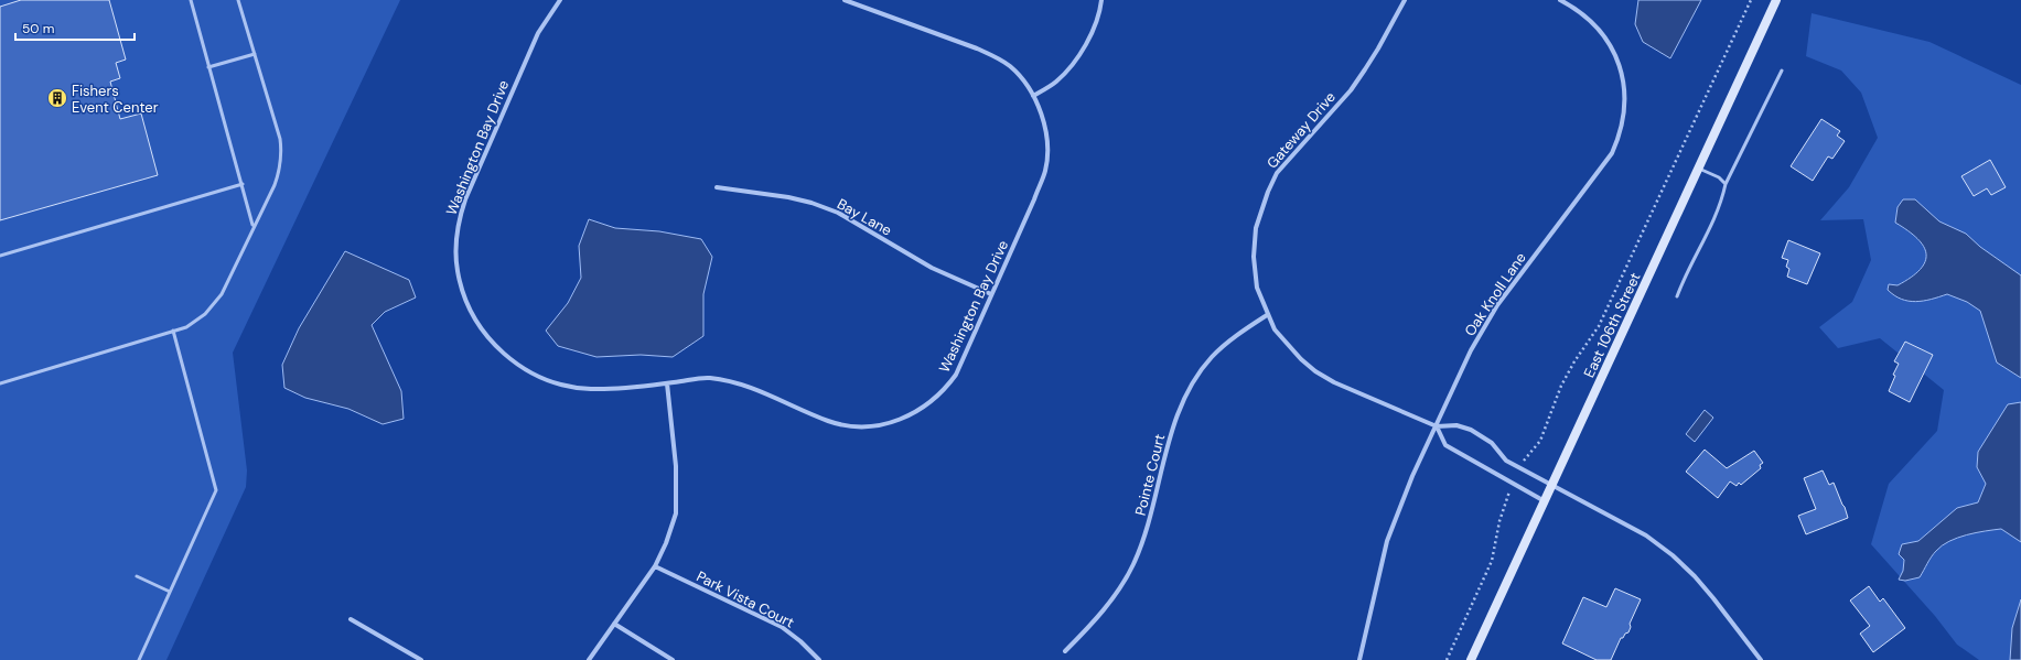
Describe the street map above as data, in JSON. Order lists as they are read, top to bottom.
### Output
{
  "streets": {
    "main road": ["East 106th Street"],
    "street": [
      "Gateway Drive",
      "Washington Bay Drive",
      "Bay Lane",
      "Oak Knoll Lane",
      "Pointe Court",
      "Park Vista Court"
    ]
  },
  "crossings": [
    ["Gateway Drive", "Oak Knoll Lane"],
    ["Gateway Drive", "East 106th Street"],
    ["Gateway Drive", "Pointe Court"],
    ["Washington Bay Drive", "Bay Lane"]
  ],
  "places": {
    "building": ["Fishers Event Center"]
  },
  "scale_bar": "50 m"
}
